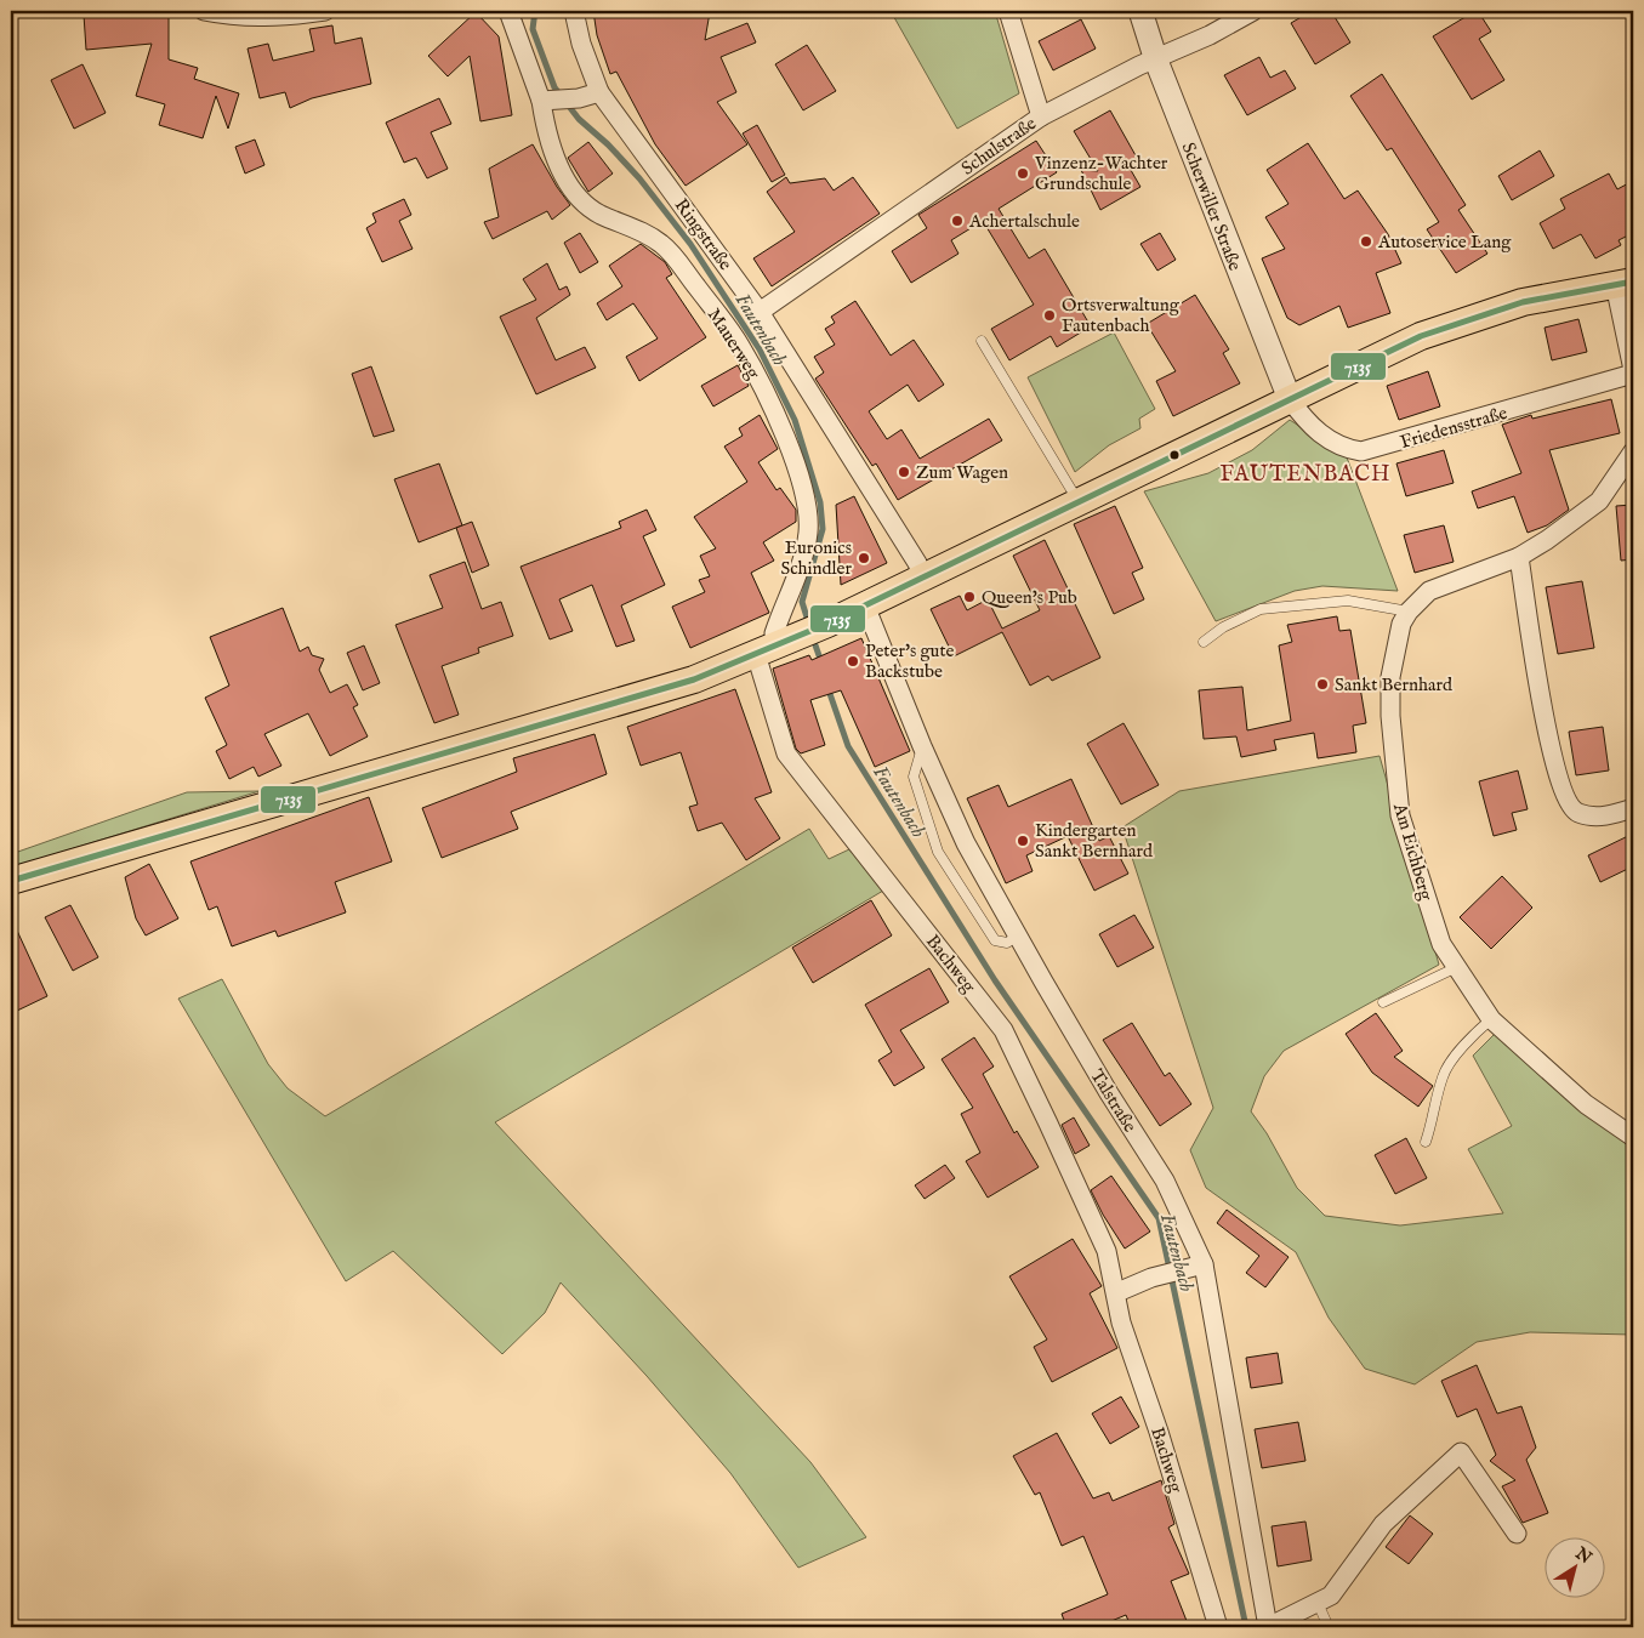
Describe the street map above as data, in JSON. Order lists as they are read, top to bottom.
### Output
{
  "streets": {
    "street": [
      "Schulstraße",
      "Scherwiller Straße",
      "Ringstraße",
      "Mauerweg",
      "Friedensstraße",
      "Am Eichberg",
      "Bachweg",
      "Talstraße"
    ]
  },
  "crossings": [
    ["Schulstraße", "Scherwiller Straße"],
    ["Schulstraße", "Ringstraße"],
    ["Scherwiller Straße", "Friedensstraße"],
    ["Mauerweg", "Bachweg"]
  ],
  "districts": ["FAUTENBACH"],
  "water": ["Fautenbach"],
  "places": [
    "Vinzenz-Wachter Grundschule",
    "Achertalschule",
    "Autoservice Lang",
    "Ortsverwaltung Fautenbach",
    "Zum Wagen",
    "Euronics Schindler",
    "Queen's Pub",
    "Peter's gute Backstube",
    "Sankt Bernhard",
    "Kindergarten Sankt Bernhard"
  ],
  "lines": ["transit line 7135"],
  "north": "top right"
}
